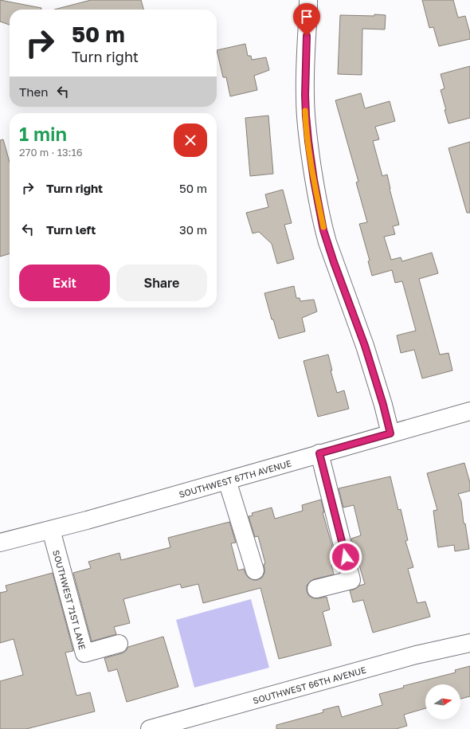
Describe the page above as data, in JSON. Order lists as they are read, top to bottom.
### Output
{
  "streets": {
    "street": ["SOUTHWEST 67TH AVENUE", "SOUTHWEST 71ST LANE", "SOUTHWEST 66TH AVENUE"]
  },
  "crossings": [
    ["SOUTHWEST 67TH AVENUE", "SOUTHWEST 71ST LANE"]
  ],
  "north": "right",
  "page": {
    "turn": ["50 m", "Turn right"],
    "then": "Then",
    "heading": ["1 min", "270 m · 13:16"],
    "list": [
      {
        "name": "Turn right",
        "value": "50 m"
      },
      {
        "name": "Turn left",
        "value": "30 m"
      }
    ],
    "buttons": ["Exit", "Share"]
  }
}
